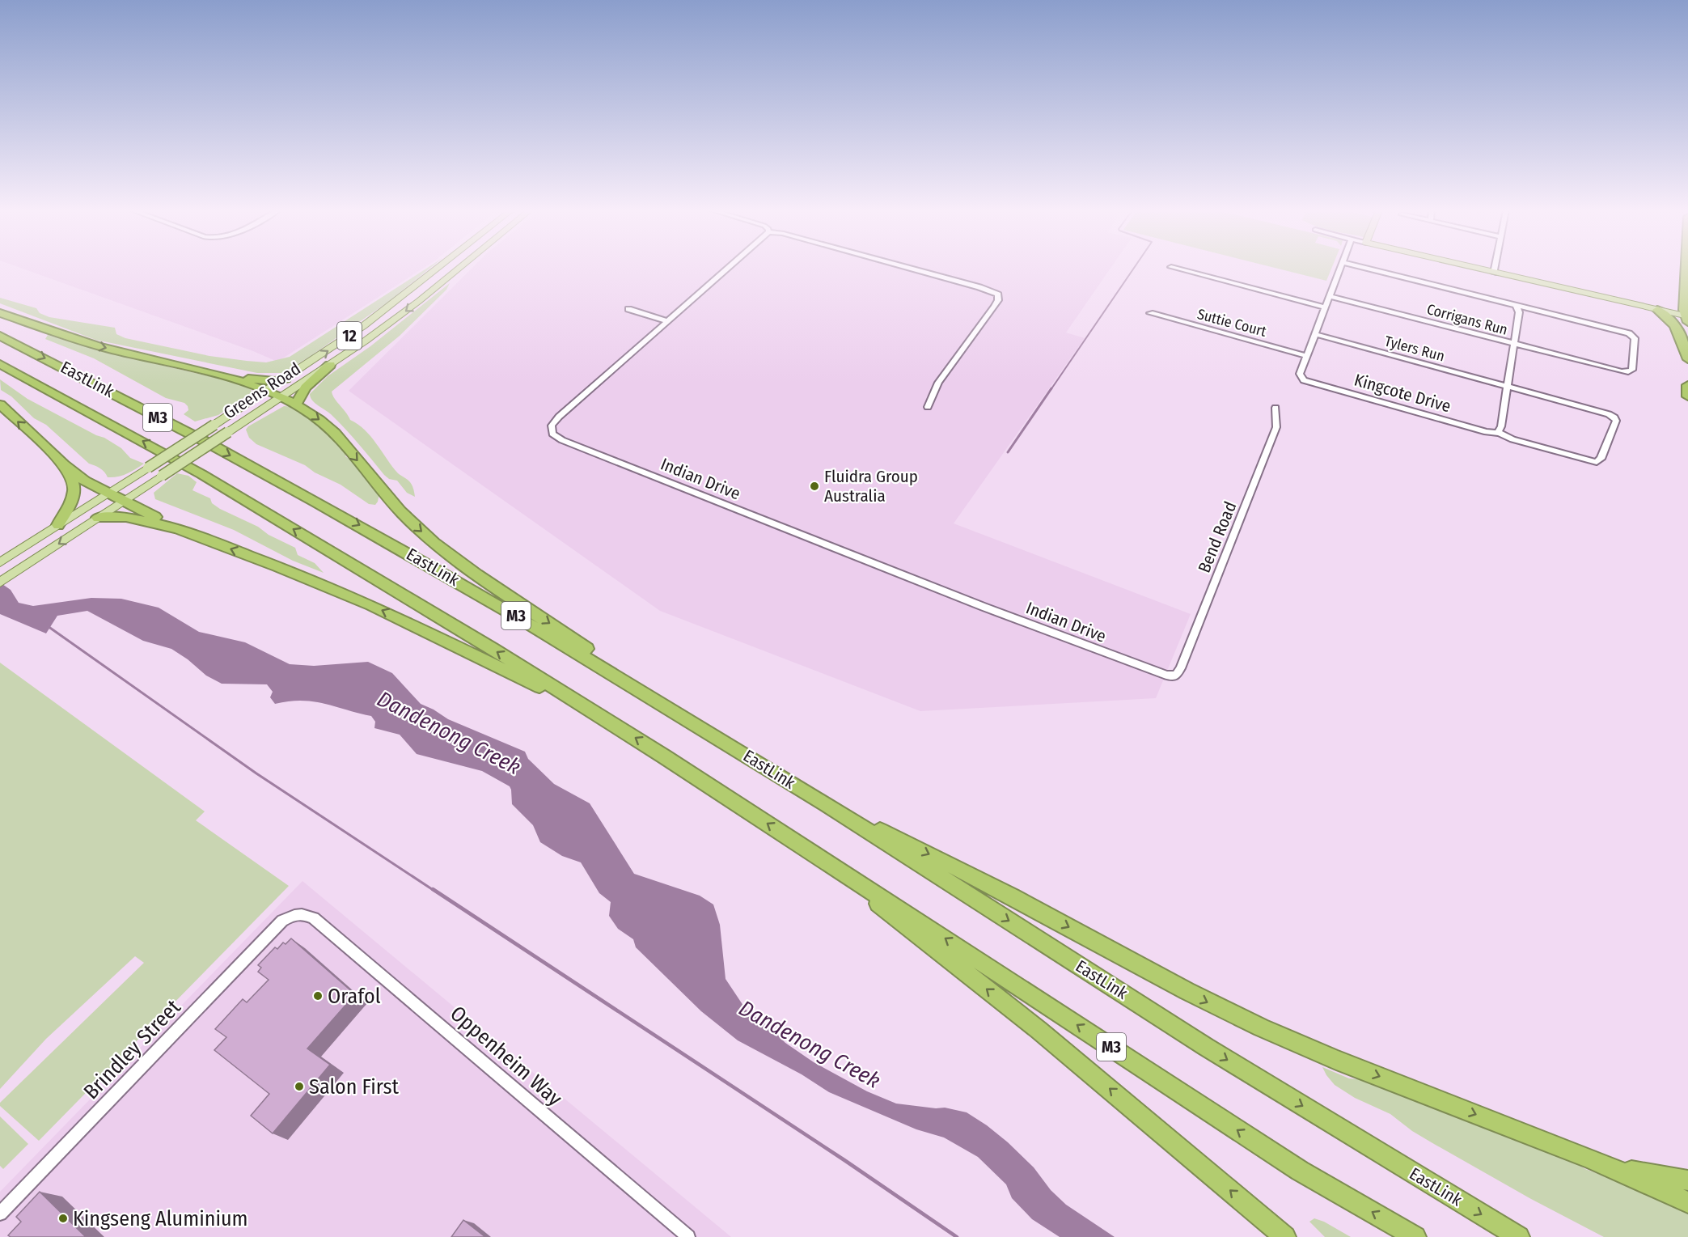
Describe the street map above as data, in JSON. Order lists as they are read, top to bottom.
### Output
{
  "streets": {
    "highway": ["EastLink", "M3"],
    "main road": ["12", "Greens Road"],
    "street": [
      "Corrigans Run",
      "Suttie Court",
      "Tylers Run",
      "Kingcote Drive",
      "Indian Drive",
      "Bend Road",
      "Brindley Street",
      "Oppenheim Way"
    ]
  },
  "crossings": [
    ["Suttie Court", "Kingcote Drive"],
    ["Tylers Run", "Kingcote Drive"],
    ["Indian Drive", "Bend Road"],
    ["Brindley Street", "Oppenheim Way"]
  ],
  "water": ["Dandenong Creek"],
  "places": [
    "Fluidra Group Australia",
    "Orafol",
    "Salon First",
    "Kingseng Aluminium"
  ]
}
